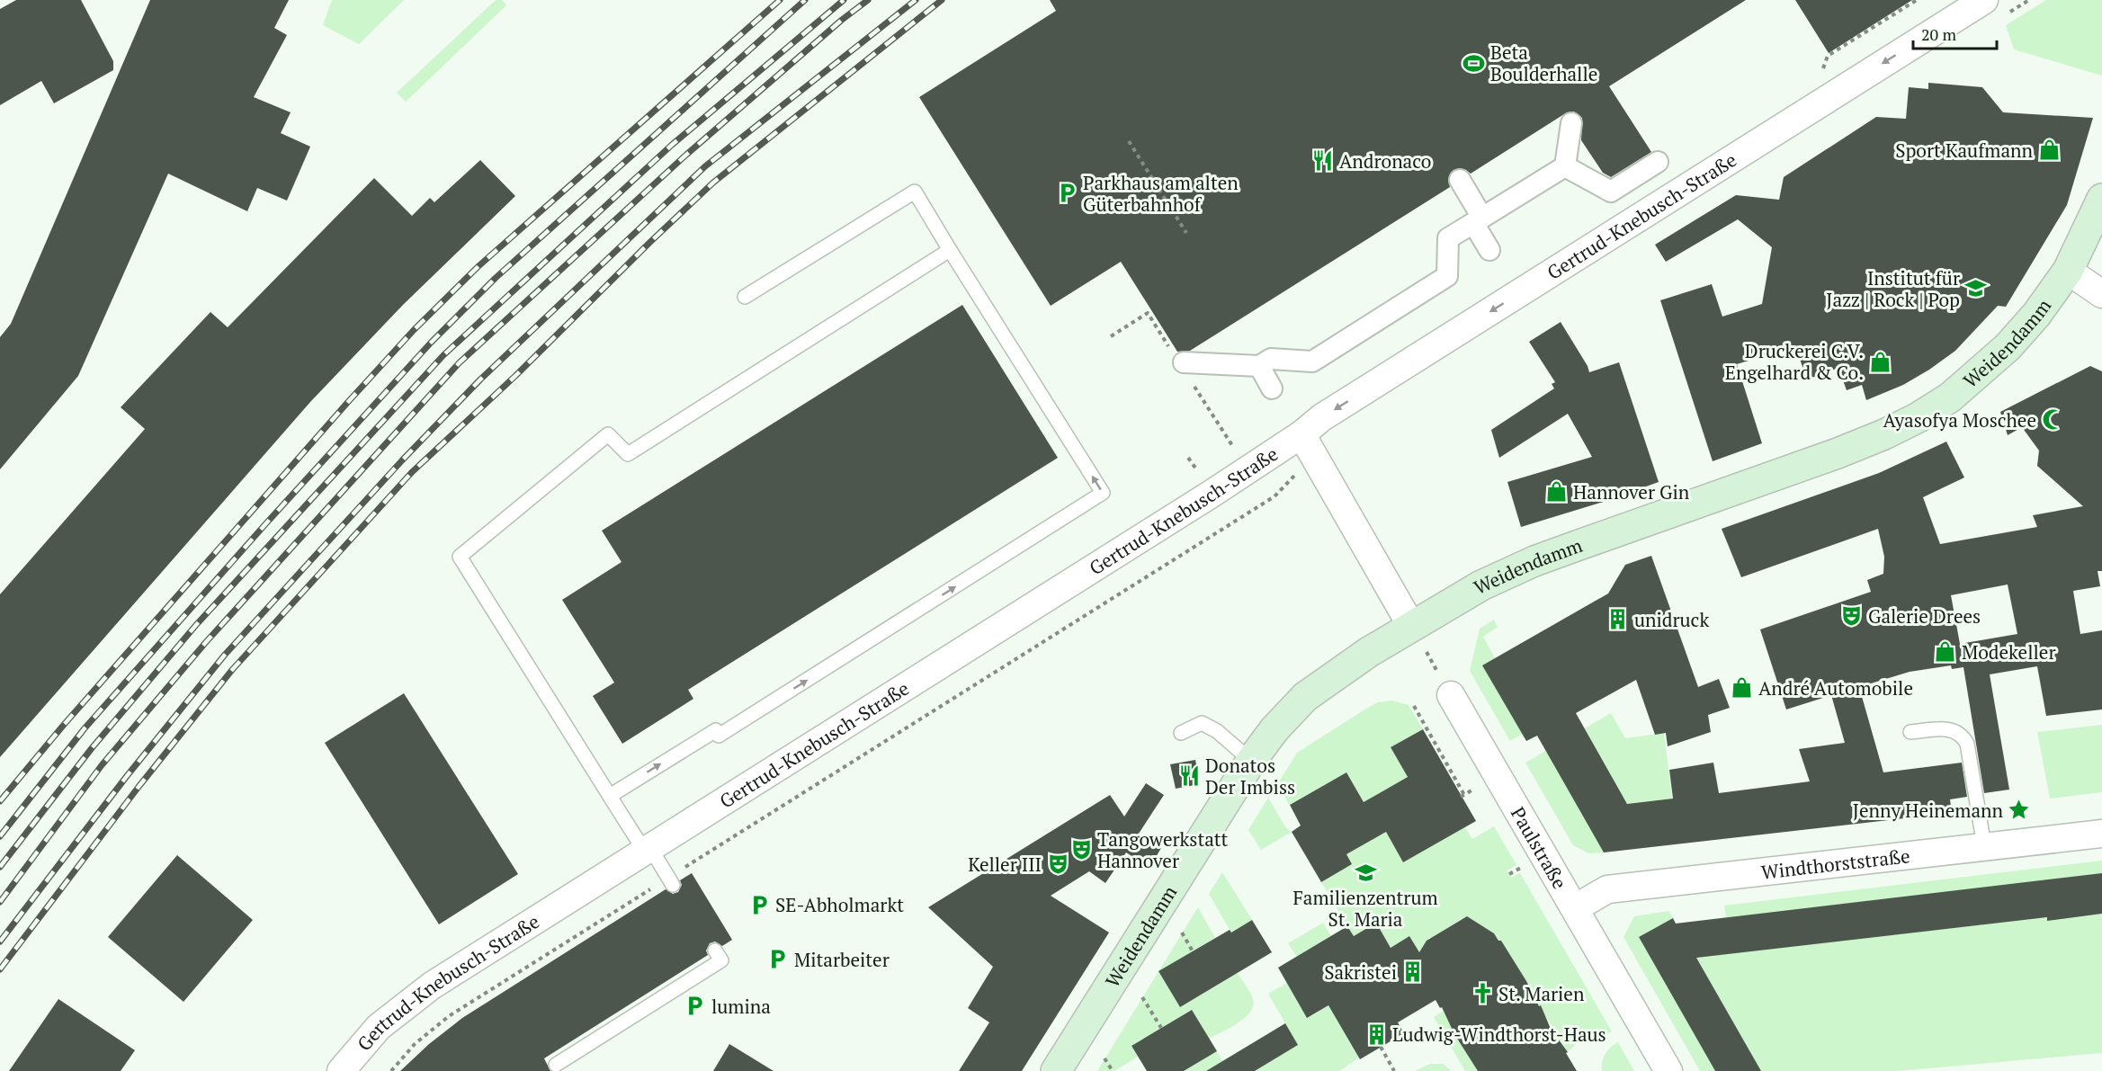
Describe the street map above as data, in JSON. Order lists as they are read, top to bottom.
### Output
{
  "streets": {
    "main road": ["Weidendamm"],
    "street": ["Gertrud-Knebusch-Straße", "Paulstraße", "Windthorststraße"]
  },
  "crossings": [
    ["Paulstraße", "Windthorststraße"]
  ],
  "places": {
    "sports": ["Beta Boulderhalle"],
    "shop": [
      "Sport Kaufmann",
      "Druckerei C.V. Engelhard & Co.",
      "Hannover Gin",
      "Modekeller",
      "André Automobile"
    ],
    "restaurant": ["Andronaco", "Donatos Der Imbiss"],
    "parking": [
      "Parkhaus am alten Güterbahnhof",
      "SE-Abholmarkt",
      "Mitarbeiter",
      "lumina"
    ],
    "school or university": ["Institut für Jazz | Rock | Pop", "Familienzentrum St. Maria"],
    "mosque": ["Ayasofya Moschee"],
    "theatre": ["Galerie Drees", "Tangowerkstatt Hannover", "Keller III"],
    "building": ["unidruck", "Sakristei", "Ludwig-Windthorst-Haus"],
    "place": ["Jenny Heinemann"],
    "church": ["St. Marien"]
  },
  "scale_bar": "20 m"
}
